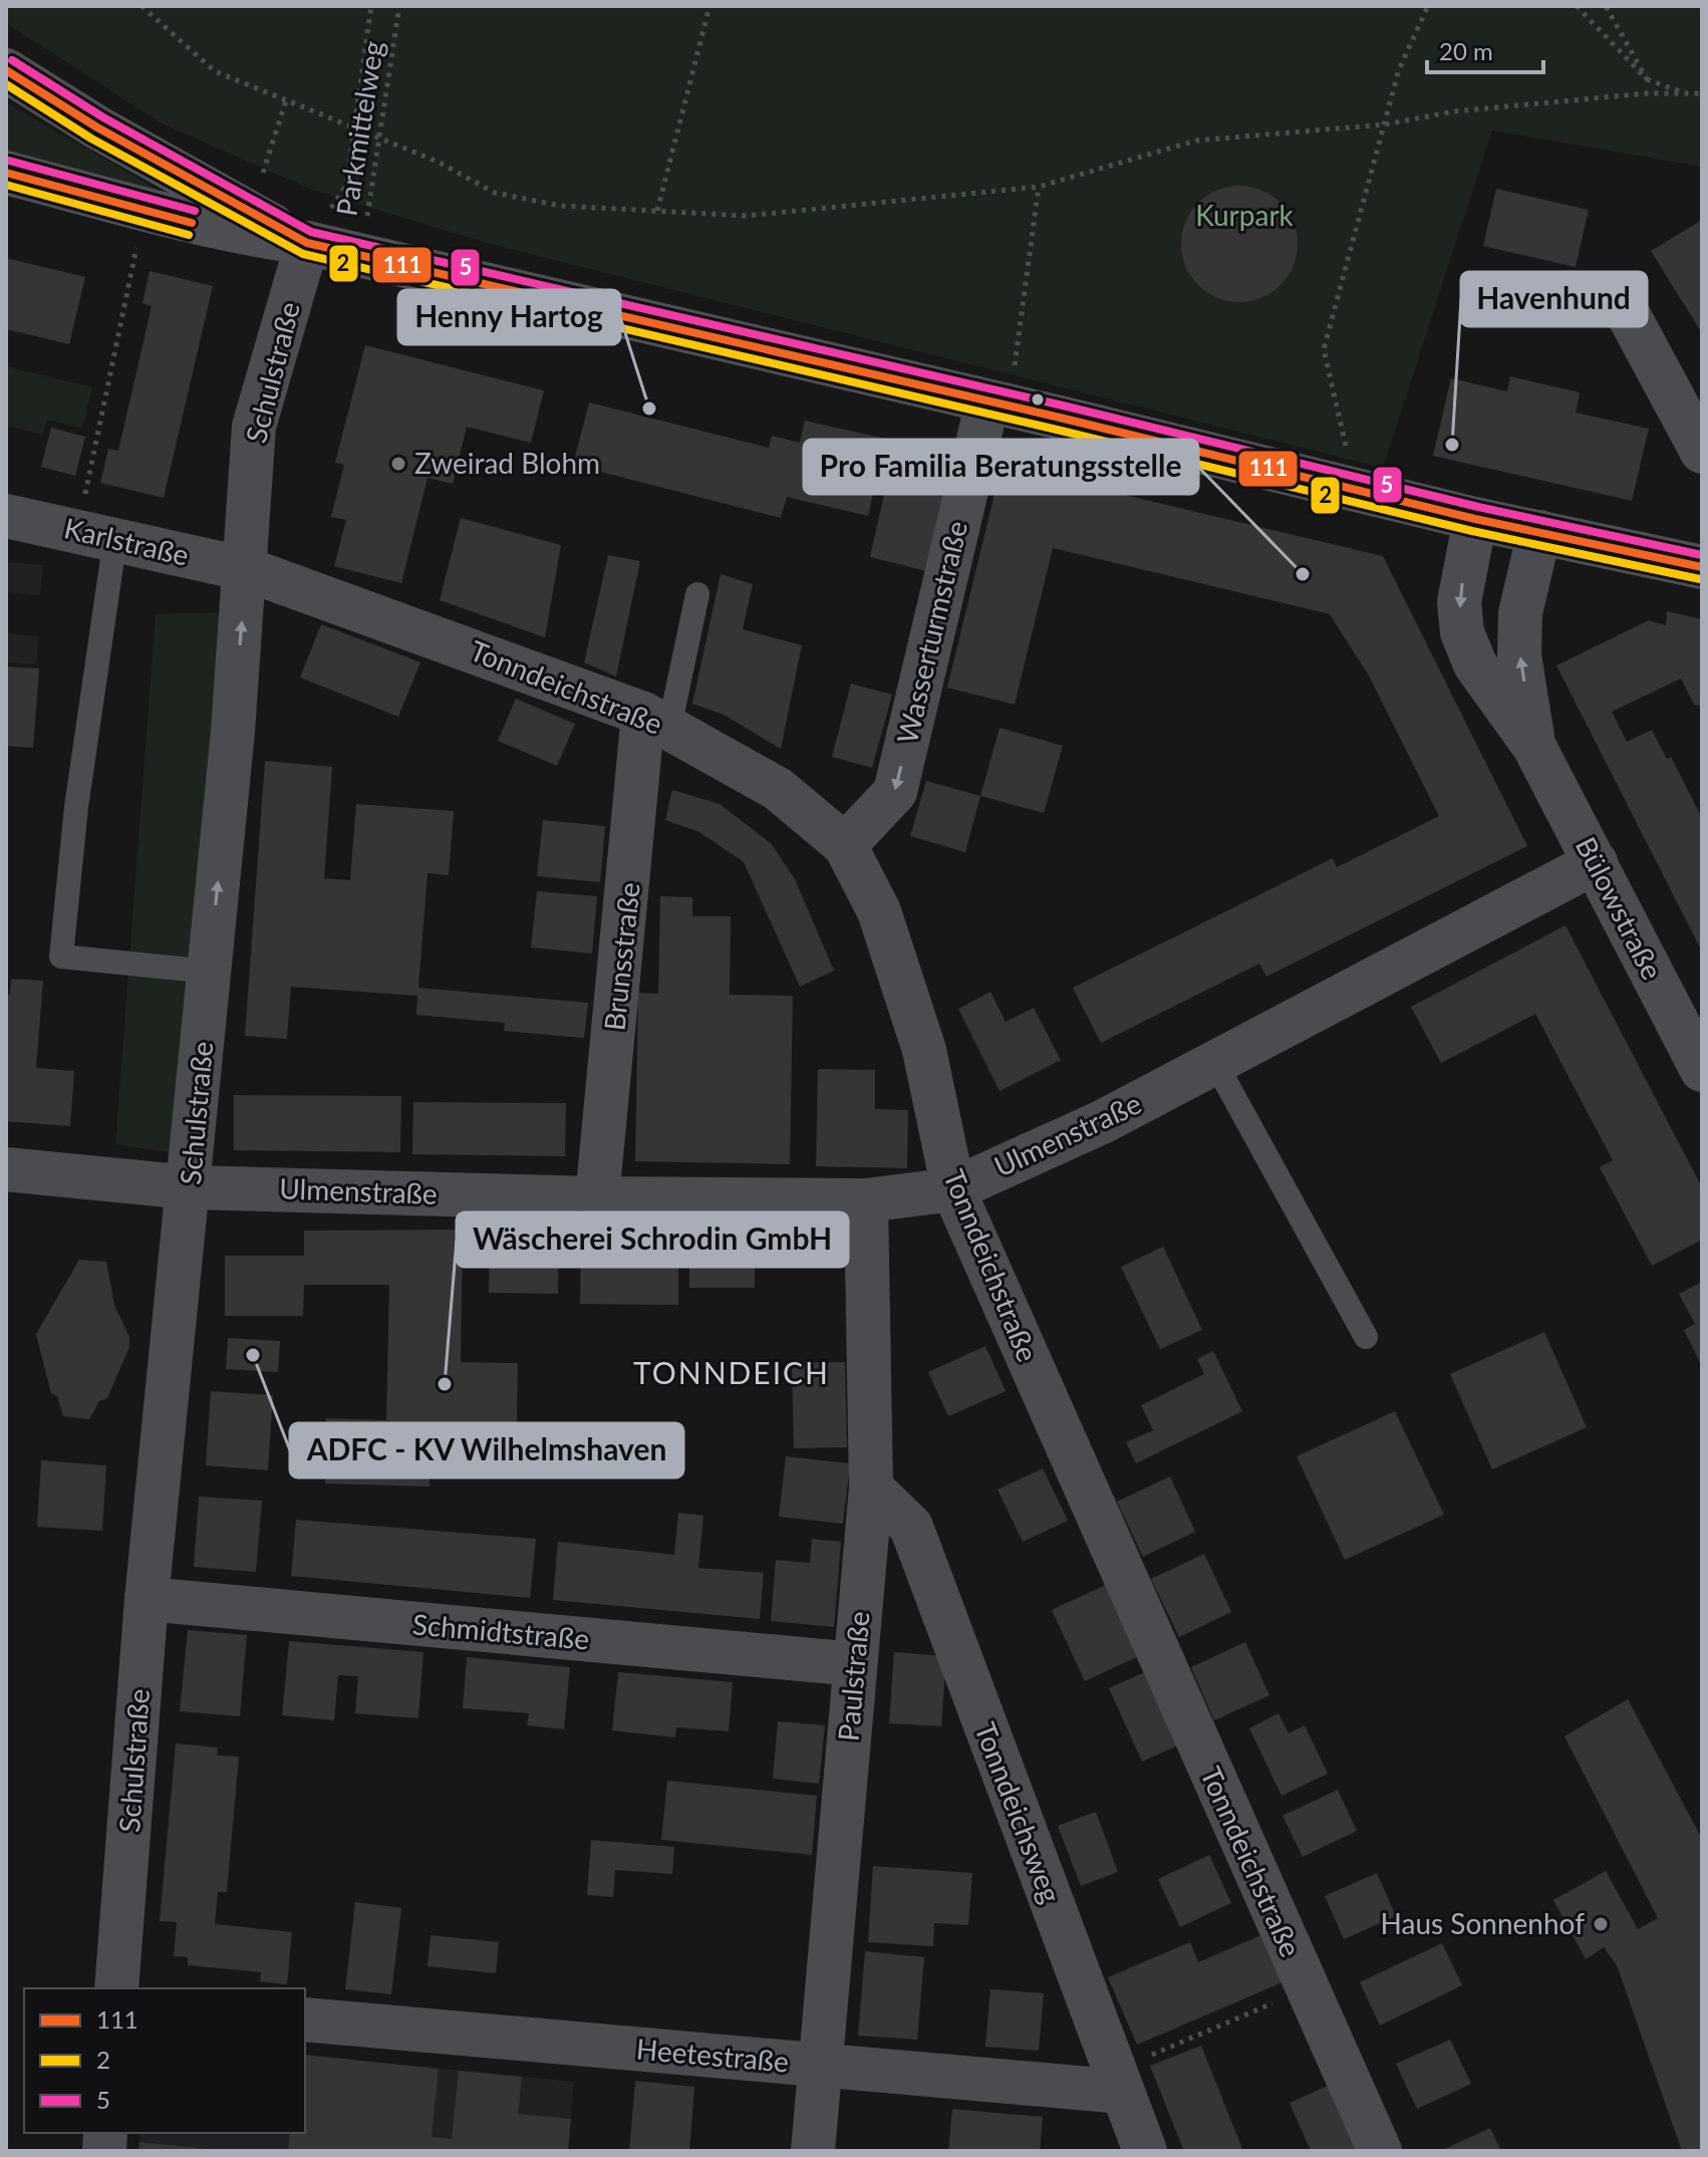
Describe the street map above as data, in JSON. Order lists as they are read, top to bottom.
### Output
{
  "streets": {
    "street": [
      "Schulstraße",
      "Karlstraße",
      "Wasserturmstraße",
      "Tonndeichstraße",
      "Bülowstraße",
      "Brunsstraße",
      "Ulmenstraße",
      "Schmidtstraße",
      "Paulstraße",
      "Tonndeichsweg",
      "Heetestraße"
    ],
    "path": ["Parkmittelweg"]
  },
  "crossings": [
    ["Parkmittelweg", "Schulstraße"],
    ["Schulstraße", "Karlstraße"],
    ["Schulstraße", "Tonndeichstraße"],
    ["Schulstraße", "Ulmenstraße"],
    ["Schulstraße", "Schmidtstraße"],
    ["Karlstraße", "Tonndeichstraße"],
    ["Wasserturmstraße", "Tonndeichstraße"],
    ["Tonndeichstraße", "Brunsstraße"],
    ["Tonndeichstraße", "Ulmenstraße"],
    ["Bülowstraße", "Ulmenstraße"],
    ["Brunsstraße", "Ulmenstraße"],
    ["Ulmenstraße", "Paulstraße"],
    ["Schmidtstraße", "Paulstraße"],
    ["Paulstraße", "Tonndeichsweg"],
    ["Paulstraße", "Heetestraße"],
    ["Tonndeichsweg", "Heetestraße"]
  ],
  "one_way": ["Wasserturmstraße"],
  "districts": ["TONNDEICH"],
  "parks": ["Kurpark"],
  "places": [
    "Henny Hartog",
    "Havenhund",
    "Zweirad Blohm",
    "Pro Familia Beratungsstelle",
    "ADFC - KV Wilhelmshaven",
    "Wäscherei Schrodin GmbH",
    "Haus Sonnenhof"
  ],
  "lines": ["transit line 5", "transit line 111", "transit line 2"],
  "legend": ["111", "2", "5"],
  "scale_bar": "20 m"
}
